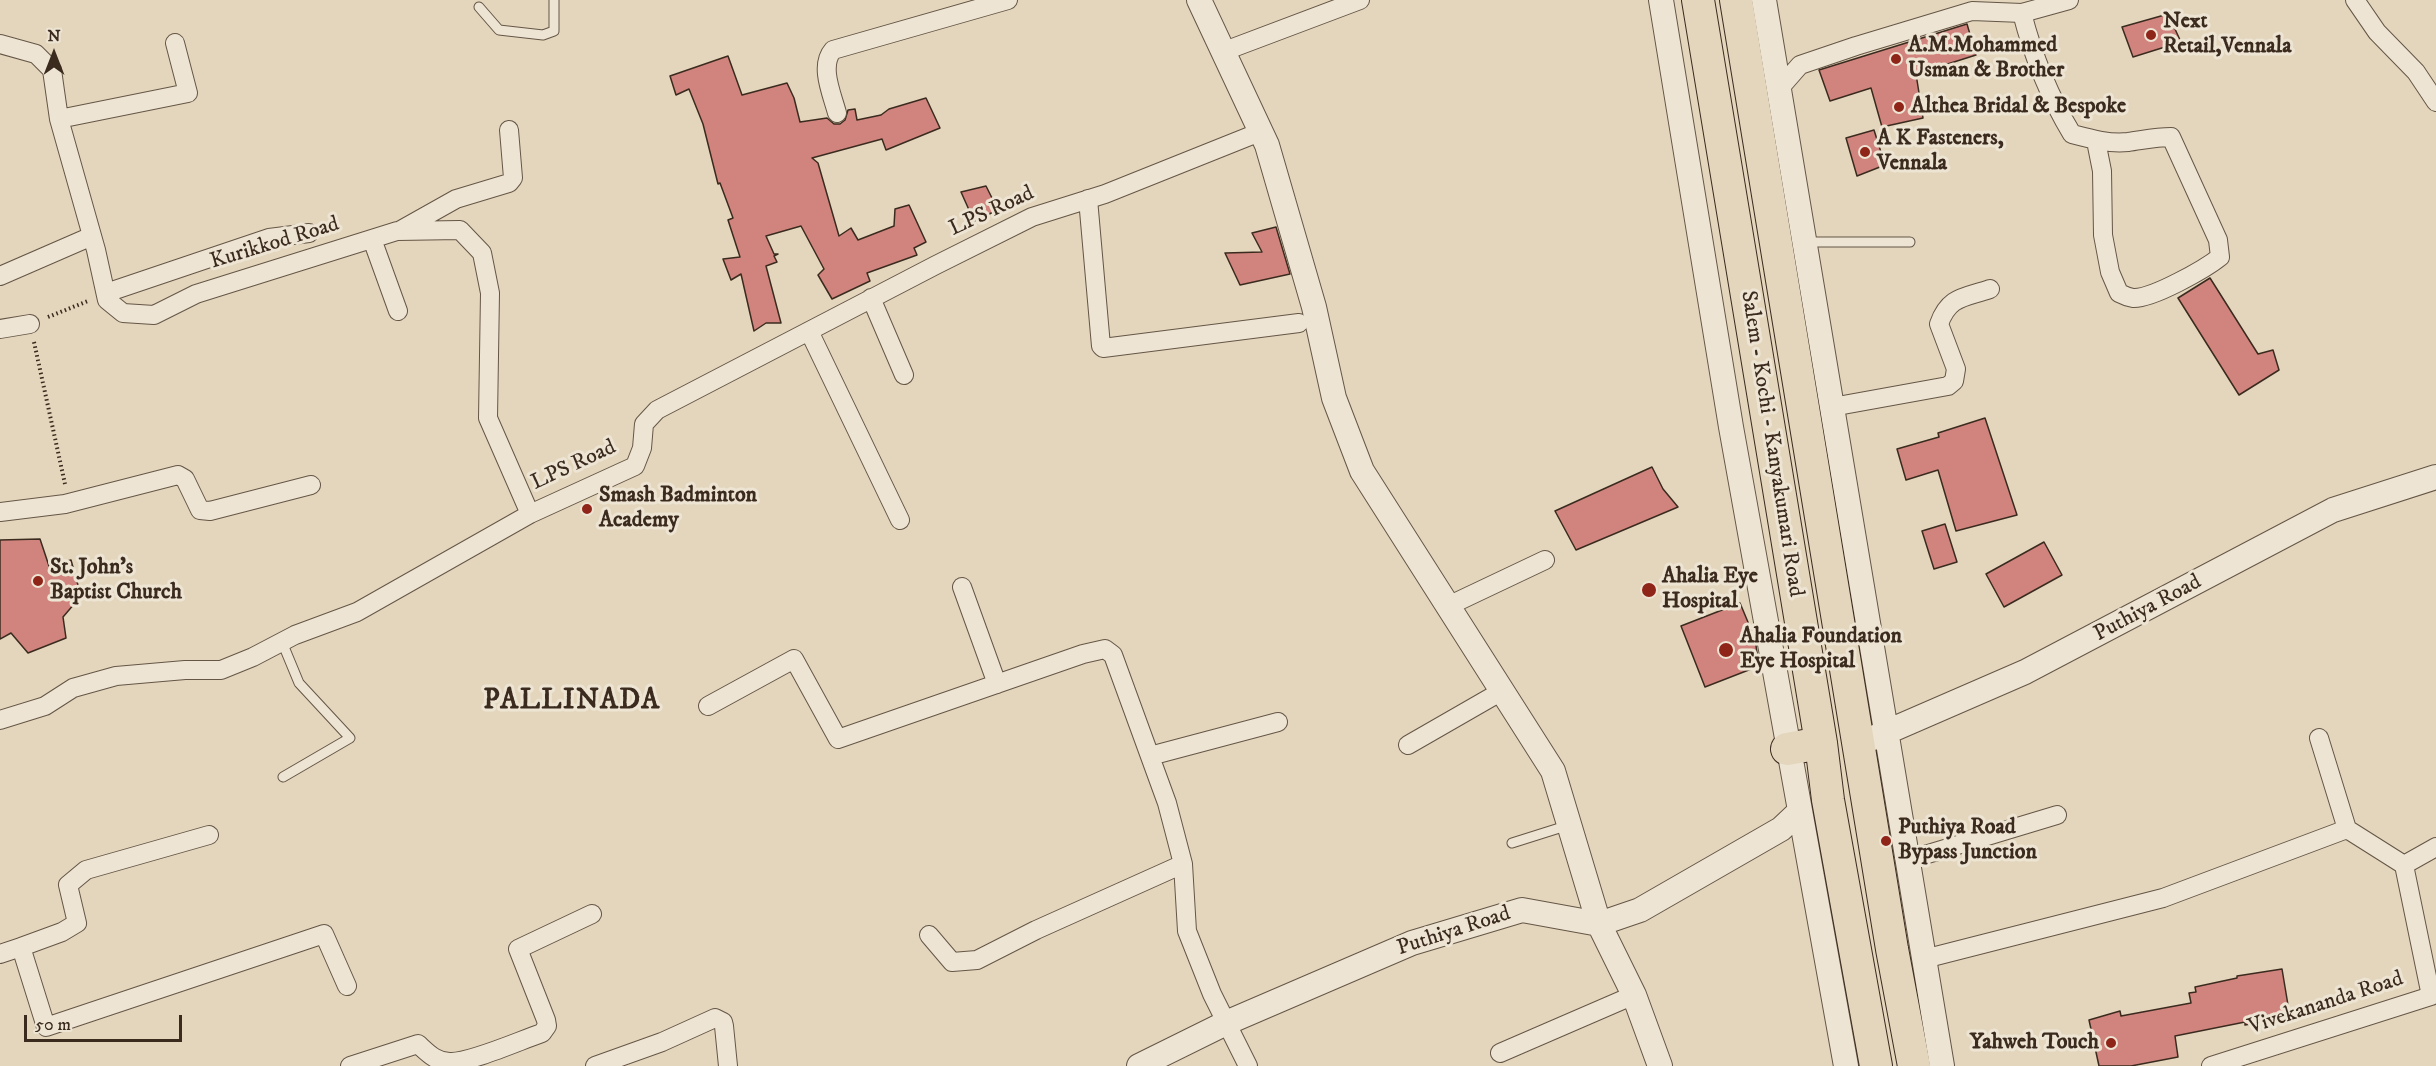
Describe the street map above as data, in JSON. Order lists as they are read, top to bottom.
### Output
{
  "streets": {
    "highway": ["Salem - Kochi - Kanyakumari Road"],
    "street": [
      "LPS Road",
      "Kurikkod Road",
      "Puthiya Road",
      "Vivekananda Road"
    ]
  },
  "crossings": [
    ["LPS Road", "Kurikkod Road"],
    ["Salem - Kochi - Kanyakumari Road", "Puthiya Road"]
  ],
  "districts": ["PALLINADA"],
  "places": [
    "Next Retail,Vennala",
    "A.M.Mohammed Usman & Brother",
    "Althea Bridal & Bespoke",
    "A K Fasteners, Vennala",
    "Smash Badminton Academy",
    "St. John's Baptist Church",
    "Ahalia Eye Hospital",
    "Ahalia Foundation Eye Hospital",
    "Puthiya Road Bypass Junction",
    "Yahweh Touch"
  ],
  "scale_bar": "50 m",
  "north": "top"
}
